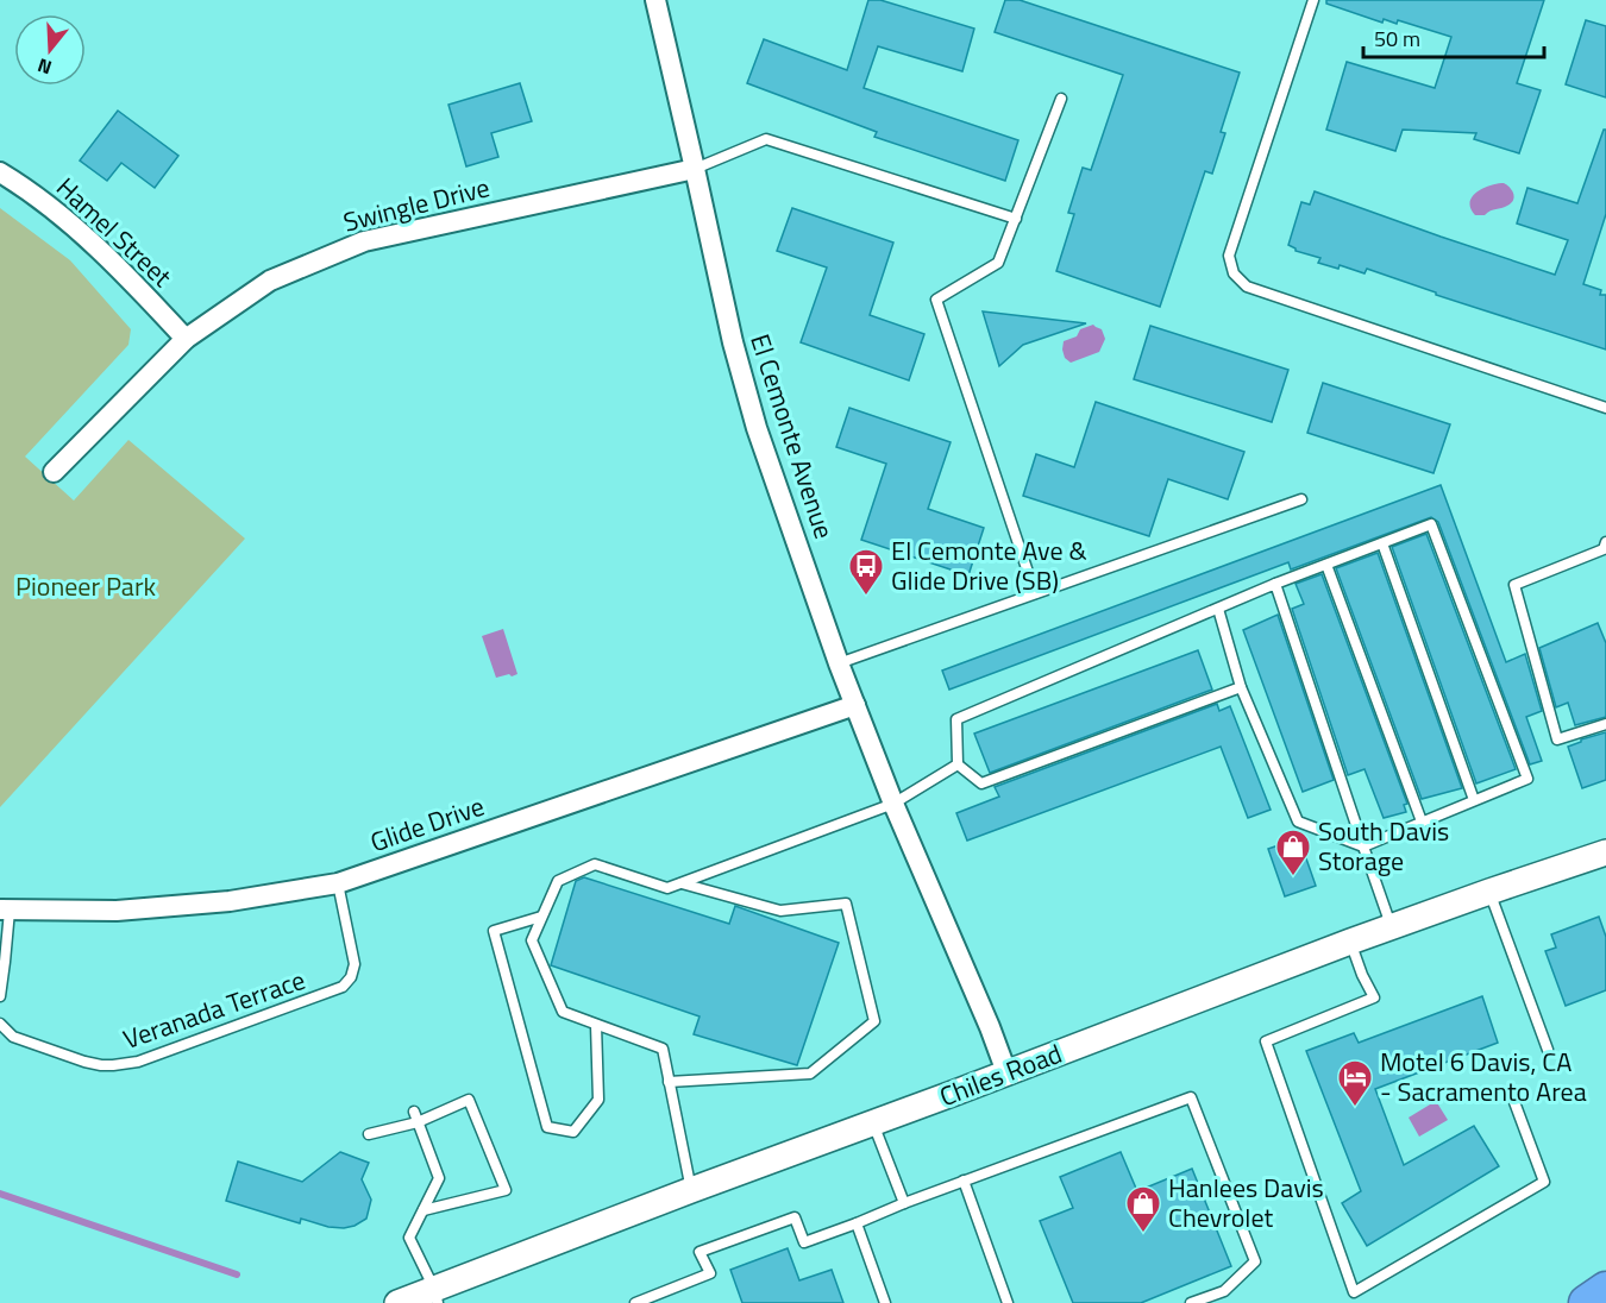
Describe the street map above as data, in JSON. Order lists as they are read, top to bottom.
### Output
{
  "streets": {
    "street": [
      "Swingle Drive",
      "Hamel Street",
      "El Cemonte Avenue",
      "Glide Drive",
      "Chiles Road"
    ],
    "lane": ["Veranada Terrace"]
  },
  "crossings": [
    ["Swingle Drive", "Hamel Street"],
    ["Swingle Drive", "El Cemonte Avenue"],
    ["El Cemonte Avenue", "Glide Drive"],
    ["El Cemonte Avenue", "Chiles Road"],
    ["Glide Drive", "Veranada Terrace"]
  ],
  "parks": ["Pioneer Park"],
  "places": {
    "bus stop": ["El Cemonte Ave & Glide Drive (SB)"],
    "shop": ["South Davis Storage", "Hanlees Davis Chevrolet"],
    "hotel": ["Motel 6 Davis, CA - Sacramento Area"]
  },
  "scale_bar": "50 m",
  "north": "bottom"
}
